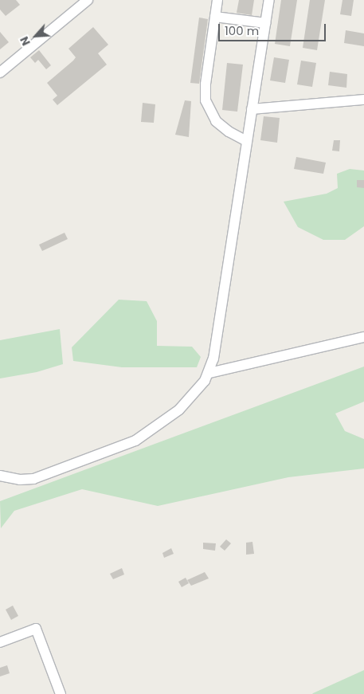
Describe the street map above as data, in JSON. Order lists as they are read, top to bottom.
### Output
{
  "scale_bar": "100 m",
  "north": "bottom left"
}
